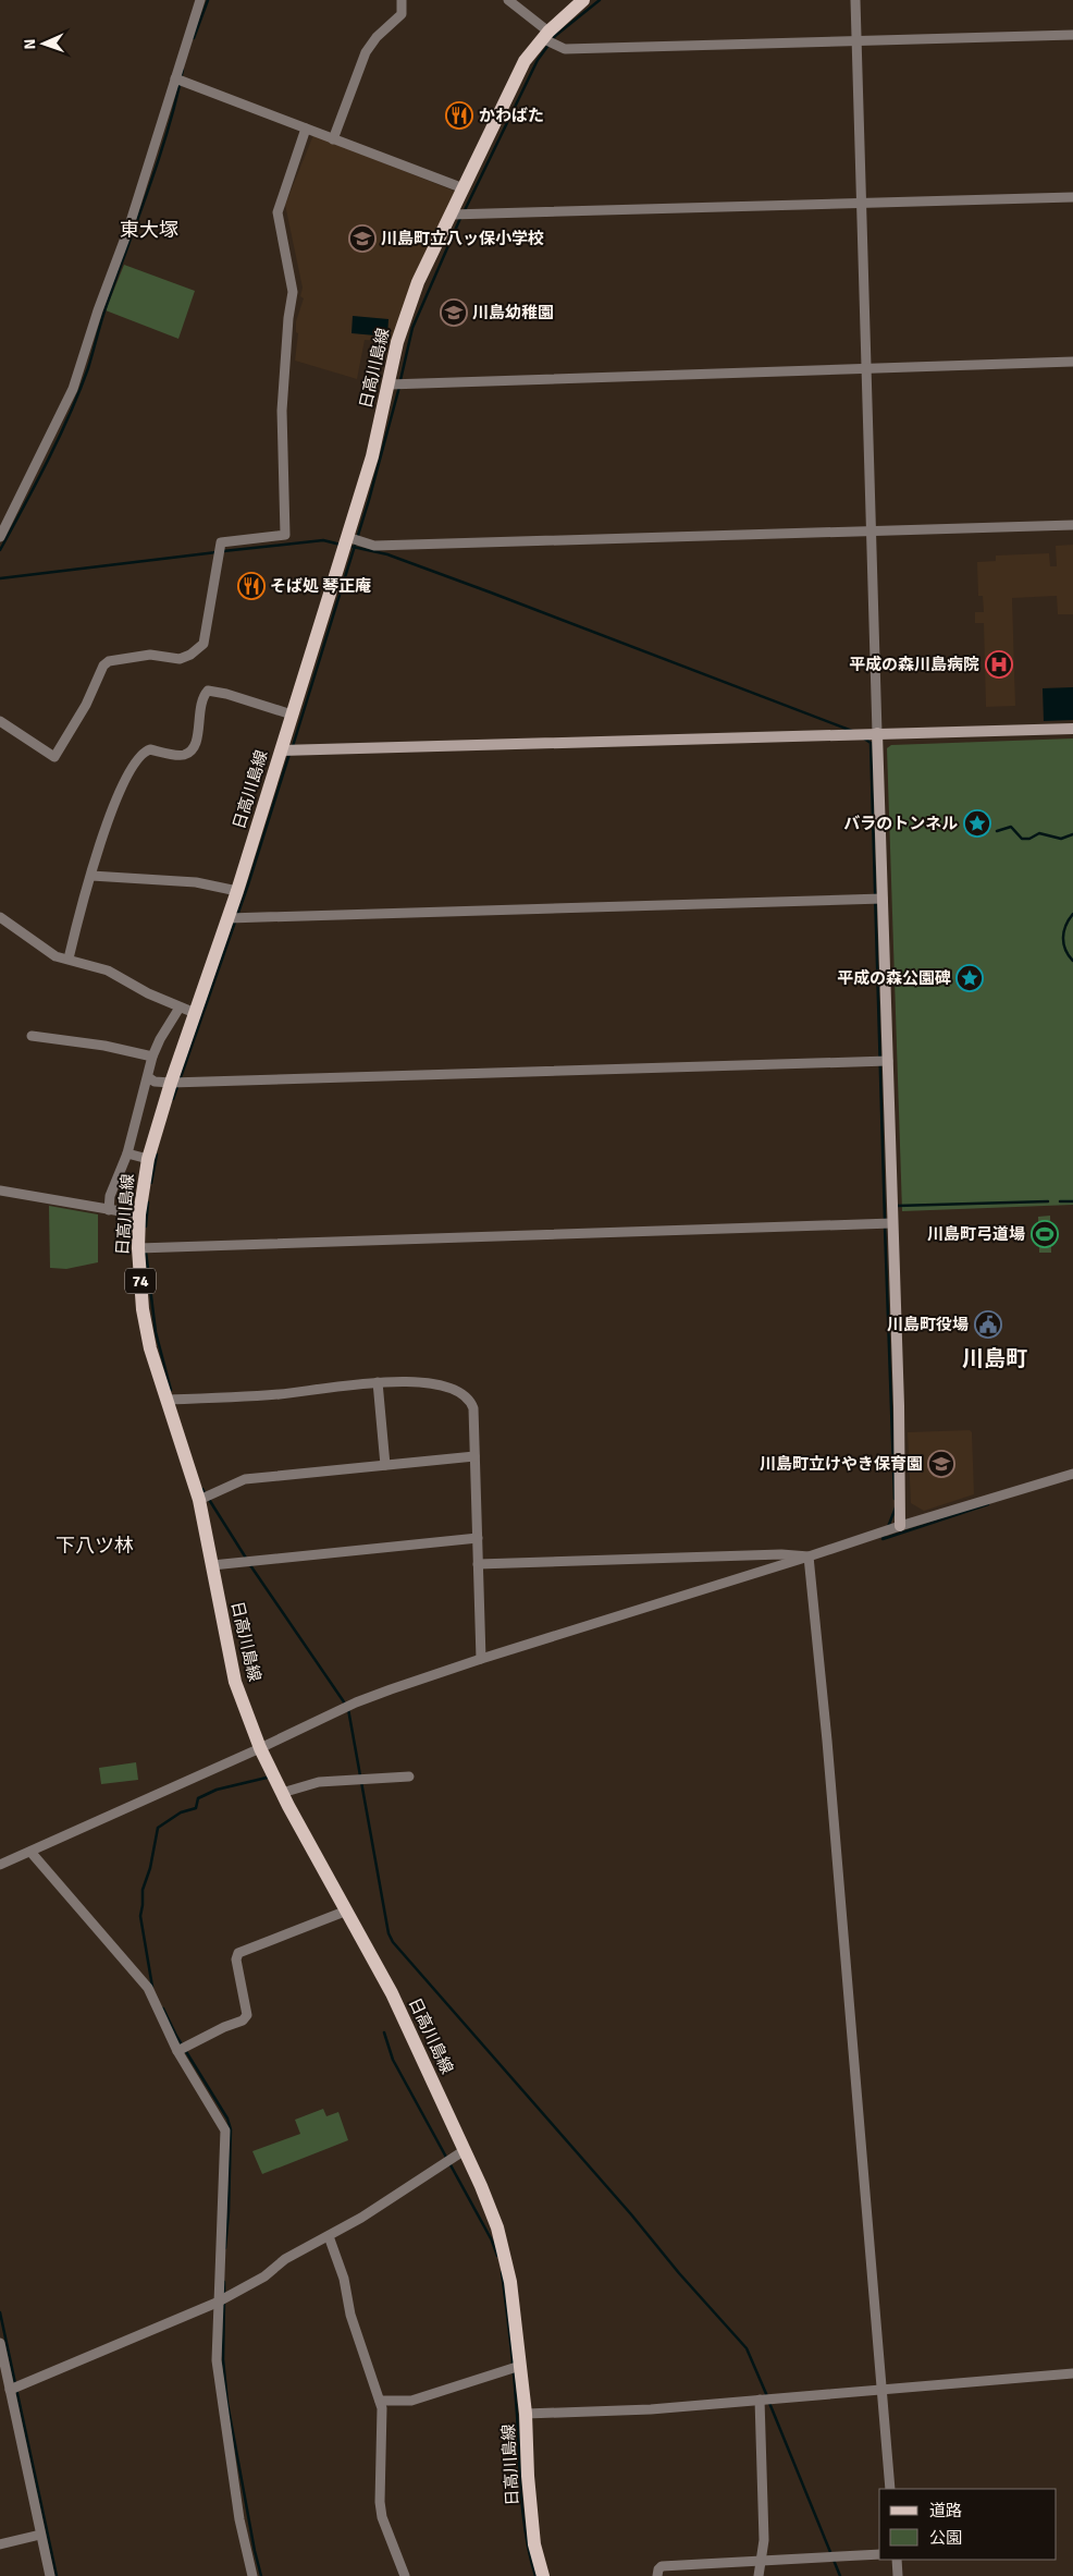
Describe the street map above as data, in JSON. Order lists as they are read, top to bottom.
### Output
{
  "streets": {
    "main road": ["日高川島線", "74"]
  },
  "districts": ["東大塚", "川島町", "下八ツ林"],
  "places": {
    "restaurant": ["かわばた", "そば処 琴正庵"],
    "school or university": ["川島町立八ッ保小学校", "川島幼稚園", "川島町立けやき保育園"],
    "hospital": ["平成の森川島病院"],
    "place": ["バラのトンネル", "平成の森公園碑"],
    "sports": ["川島町弓道場"],
    "public building": ["川島町役場"]
  },
  "legend": ["道路", "公園"],
  "north": "left"
}
